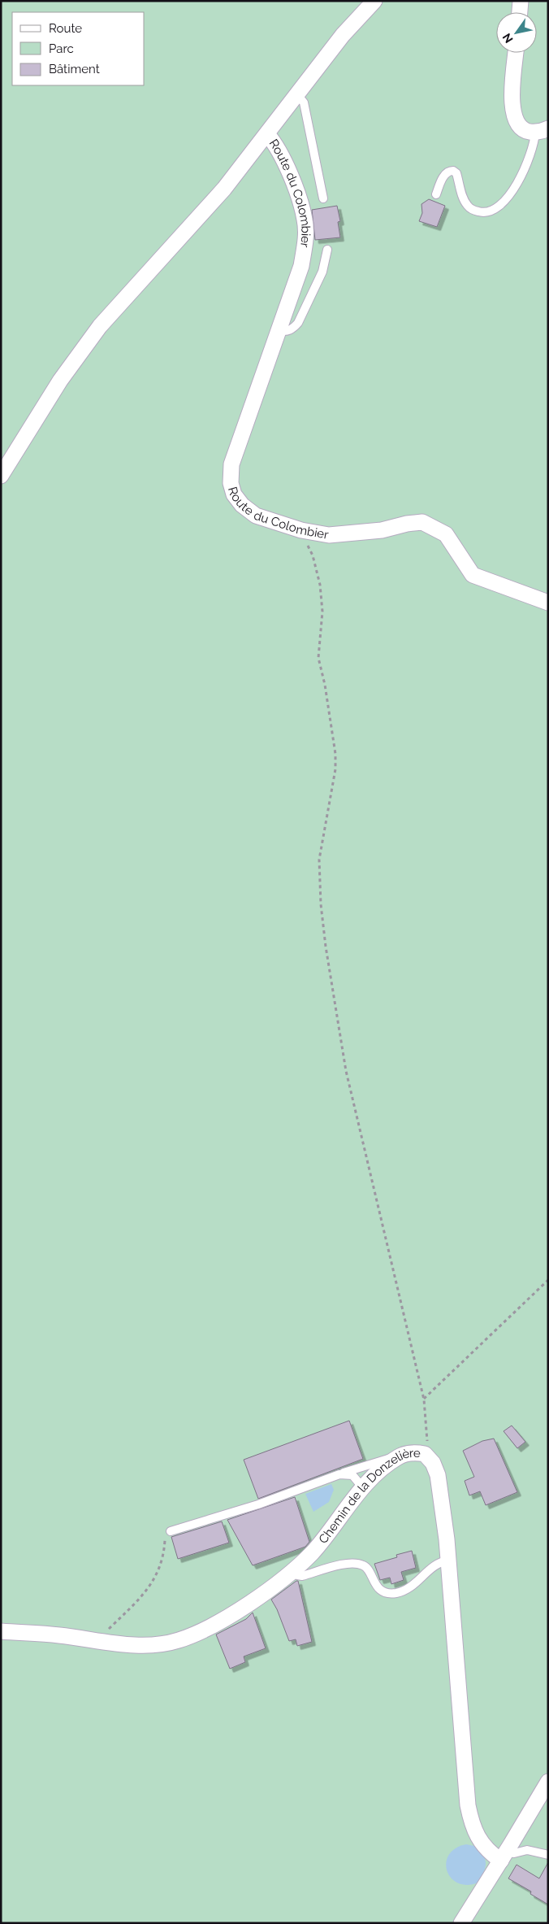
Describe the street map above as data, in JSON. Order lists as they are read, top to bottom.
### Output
{
  "streets": {
    "street": ["Route du Colombier", "Chemin de la Donzelière"]
  },
  "legend": ["Route", "Parc", "Bâtiment"],
  "north": "bottom left"
}
